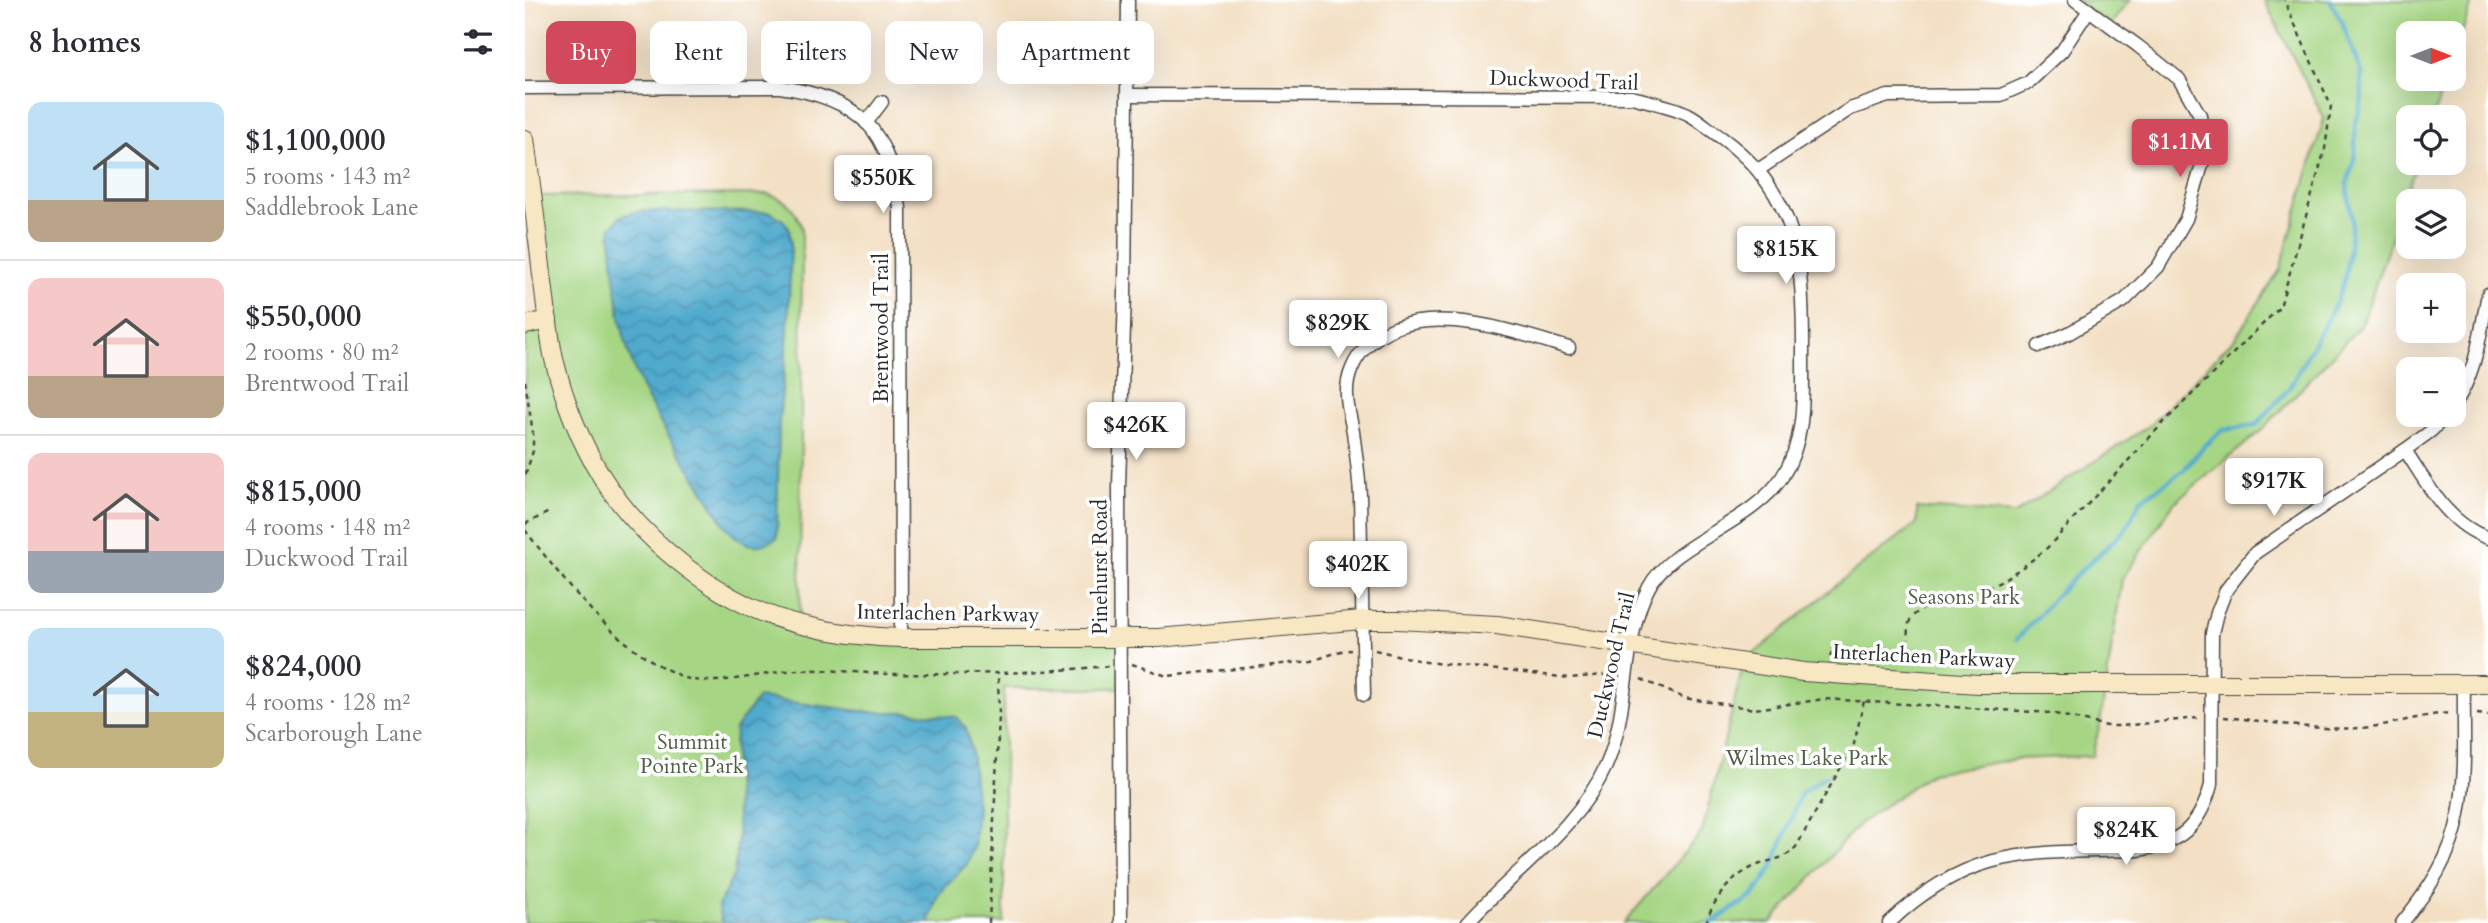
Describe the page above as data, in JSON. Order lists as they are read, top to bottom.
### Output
{
  "streets": {
    "street": [
      "Duckwood Trail",
      "Brentwood Trail",
      "Pinehurst Road",
      "Interlachen Parkway"
    ]
  },
  "crossings": [
    ["Duckwood Trail", "Pinehurst Road"],
    ["Duckwood Trail", "Interlachen Parkway"],
    ["Brentwood Trail", "Interlachen Parkway"],
    ["Pinehurst Road", "Interlachen Parkway"]
  ],
  "parks": ["Seasons Park", "Summit Pointe Park", "Wilmes Lake Park"],
  "north": "right",
  "page": {
    "heading": "8 homes",
    "map_buttons": ["+", "−"],
    "chip": [
      "Buy",
      "Rent",
      "Filters",
      "New",
      "Apartment"
    ],
    "list": [
      {
        "name": "$1,100,000",
        "note": "5 rooms · 143 m² · Saddlebrook Lane"
      },
      {
        "name": "$550,000",
        "note": "2 rooms · 80 m² · Brentwood Trail"
      },
      {
        "name": "$815,000",
        "note": "4 rooms · 148 m² · Duckwood Trail"
      },
      {
        "name": "$824,000",
        "note": "4 rooms · 128 m² · Scarborough Lane"
      }
    ],
    "price": [
      "$1.1M",
      "$550K",
      "$815K",
      "$829K",
      "$426K",
      "$917K",
      "$402K",
      "$824K"
    ]
  }
}
